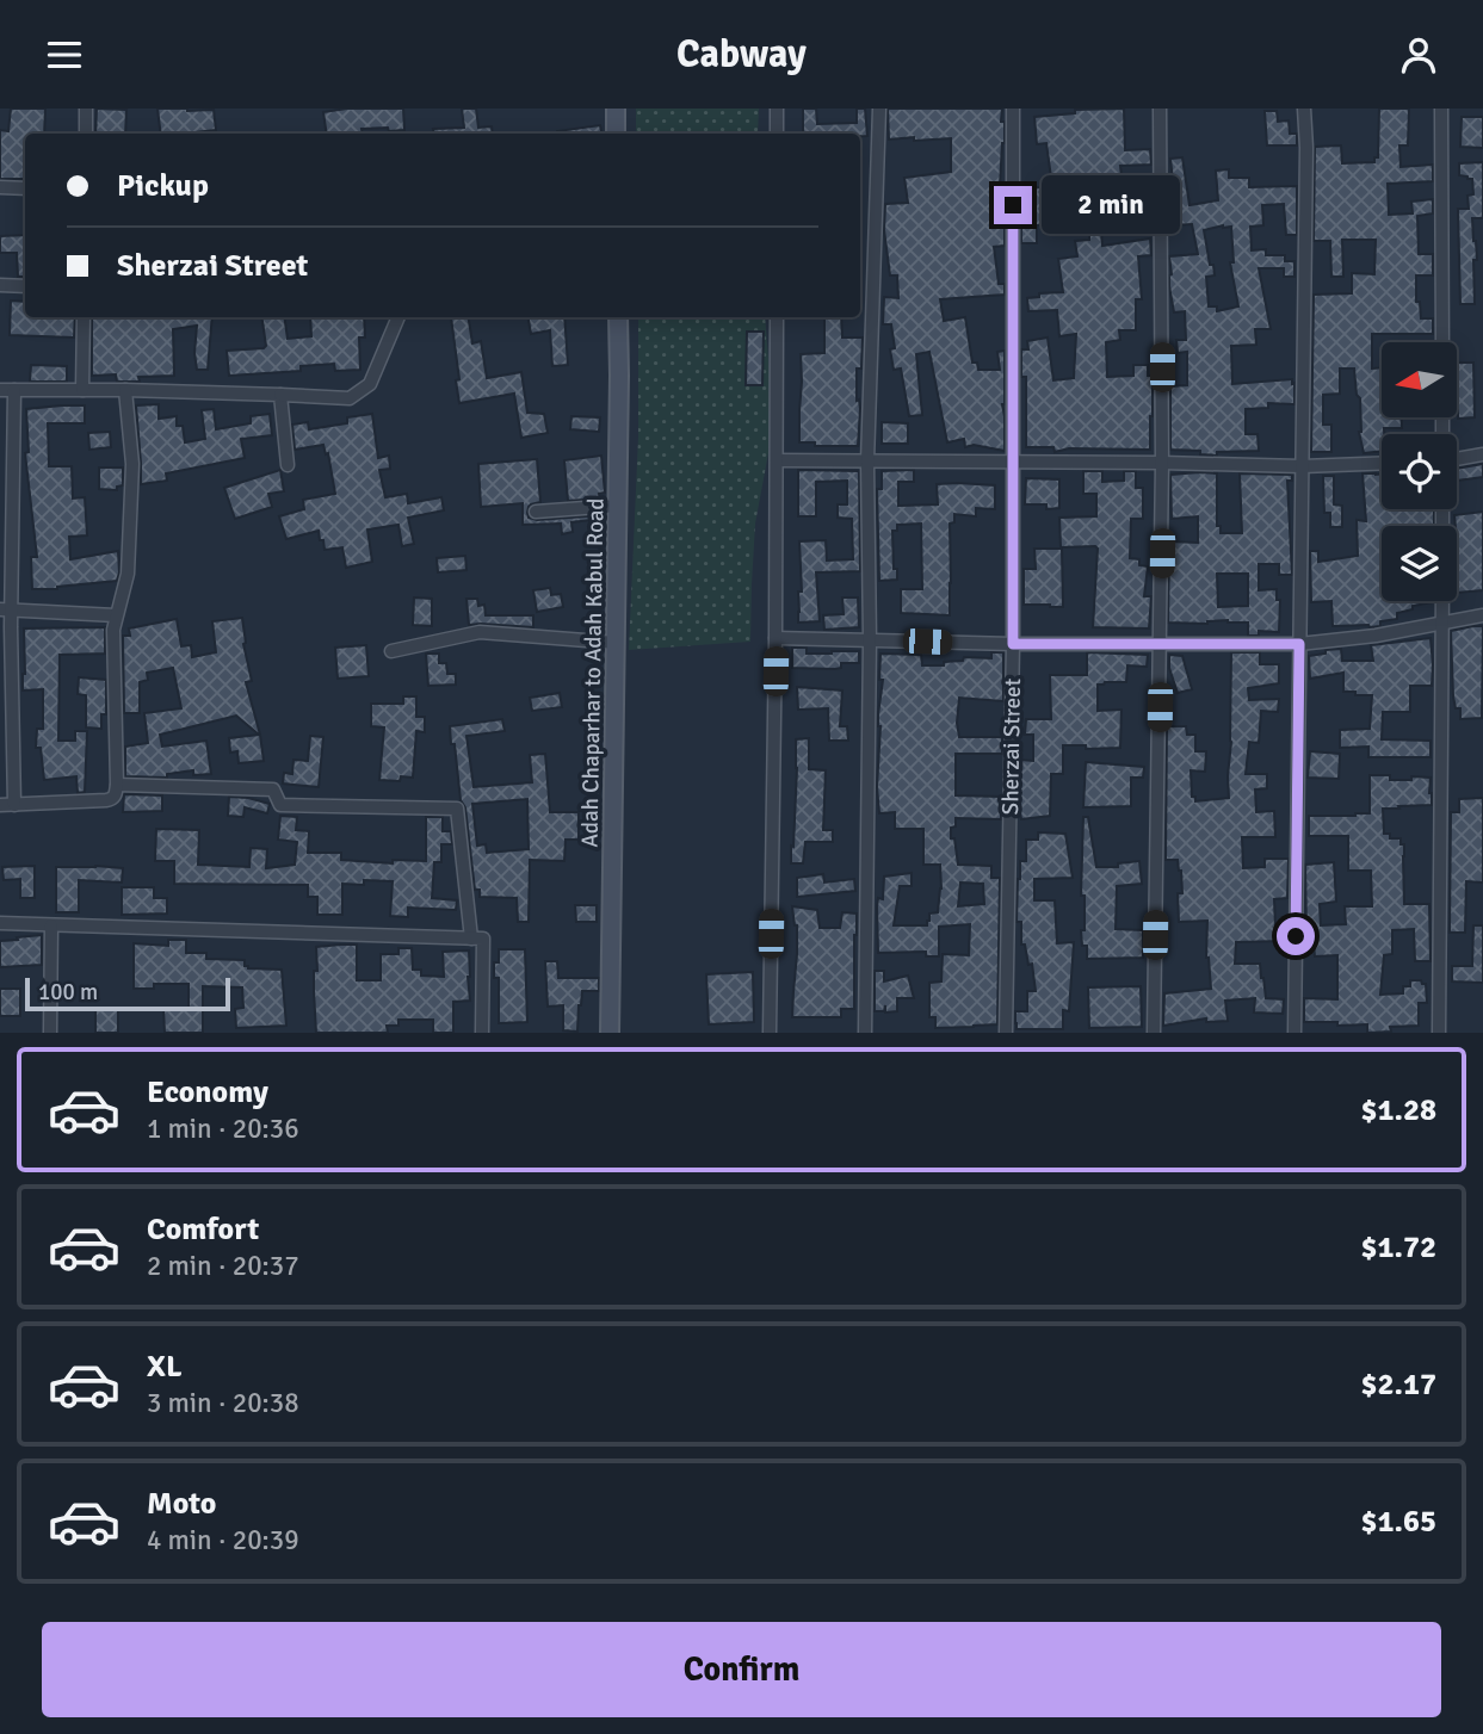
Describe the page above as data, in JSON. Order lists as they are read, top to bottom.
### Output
{
  "streets": {
    "main road": ["Adah Chaparhar to Adah Kabul Road"],
    "street": ["Sherzai Street"]
  },
  "scale_bar": "100 m",
  "north": "left",
  "page": {
    "header": "Cabway",
    "banner": ["Pickup", "Sherzai Street"],
    "bubble": "2 min",
    "scale": "100 m",
    "list": [
      {
        "name": "Economy",
        "note": "1 min · 20:36",
        "value": "$1.28"
      },
      {
        "name": "Comfort",
        "note": "2 min · 20:37",
        "value": "$1.72"
      },
      {
        "name": "XL",
        "note": "3 min · 20:38",
        "value": "$2.17"
      },
      {
        "name": "Moto",
        "note": "4 min · 20:39",
        "value": "$1.65"
      }
    ],
    "buttons": "Confirm"
  }
}
